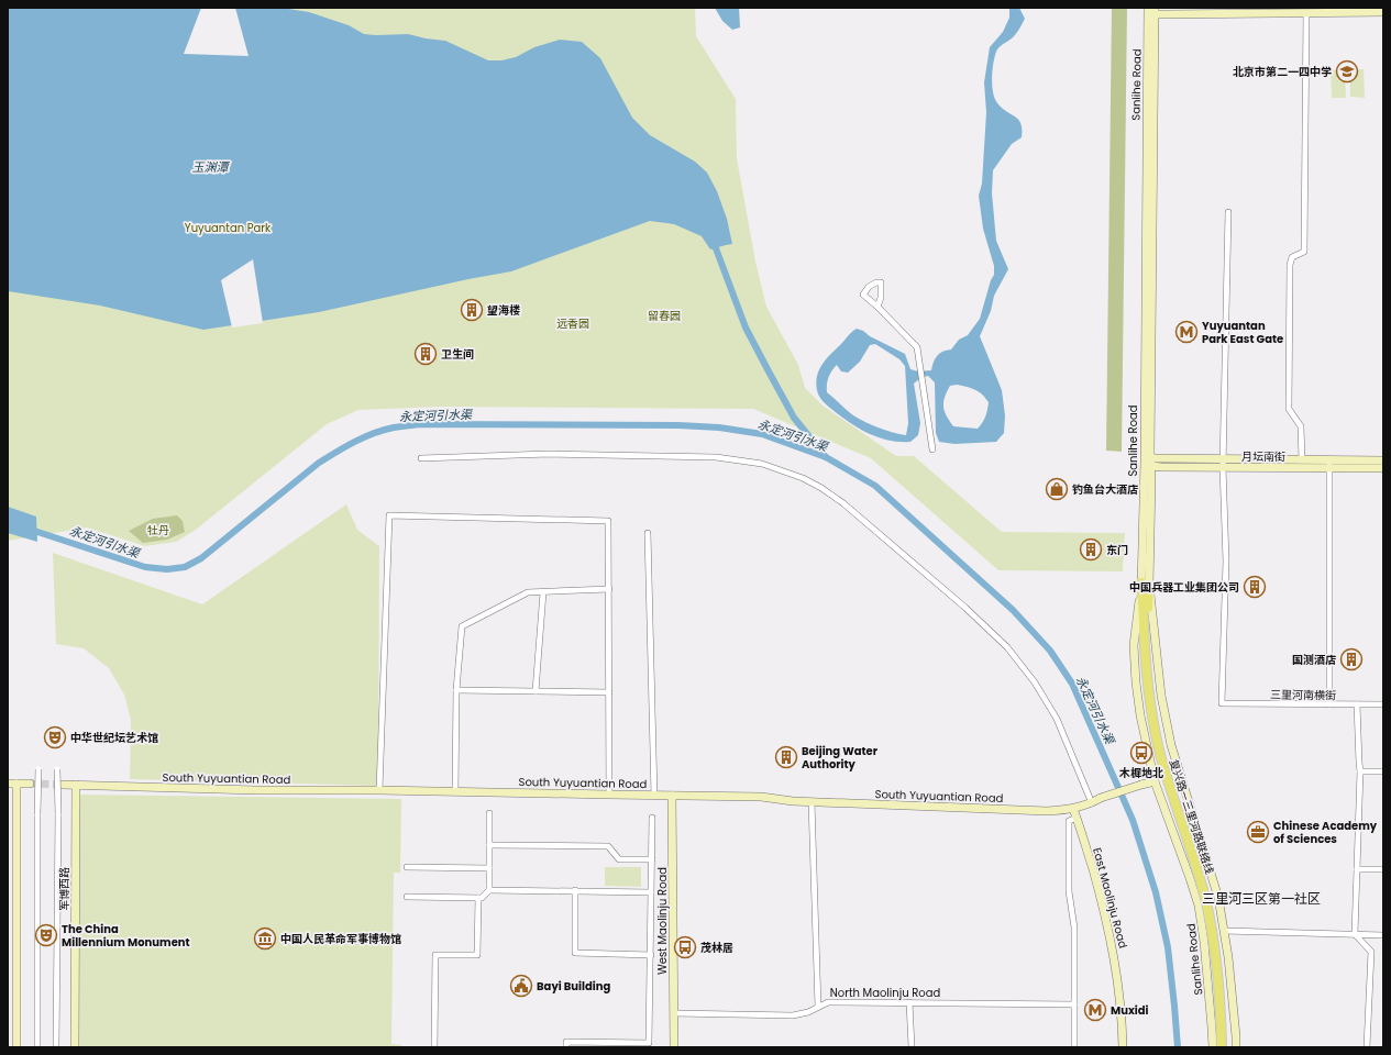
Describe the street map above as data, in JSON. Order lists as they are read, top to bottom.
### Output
{
  "streets": {
    "main road": ["复兴路—三里河路联络线"],
    "street": [
      "Sanlihe Road",
      "月坛南街",
      "三里河南横街",
      "South Yuyuantian Road",
      "军博西路",
      "East Maolinju Road",
      "West Maolinju Road",
      "North Maolinju Road"
    ]
  },
  "crossings": [
    ["Sanlihe Road", "月坛南街"],
    ["Sanlihe Road", "South Yuyuantian Road"],
    ["Sanlihe Road", "复兴路—三里河路联络线"],
    ["月坛南街", "三里河南横街"],
    ["South Yuyuantian Road", "军博西路"],
    ["South Yuyuantian Road", "East Maolinju Road"],
    ["South Yuyuantian Road", "West Maolinju Road"],
    ["West Maolinju Road", "North Maolinju Road"]
  ],
  "districts": ["三里河三区第一社区"],
  "water": ["玉渊潭", "永定河引水渠"],
  "parks": [
    "Yuyuantan Park",
    "留春园",
    "远香园",
    "牡丹"
  ],
  "places": {
    "school or university": ["北京市第二一四中学"],
    "building": [
      "望海楼",
      "卫生间",
      "东门",
      "中国兵器工业集团公司",
      "国测酒店",
      "Beijing Water Authority"
    ],
    "metro station": ["Yuyuantan Park East Gate", "Muxidi"],
    "shop": ["钓鱼台大酒店"],
    "theatre": ["中华世纪坛艺术馆", "The China Millennium Monument"],
    "bus stop": ["木樨地北", "茂林居"],
    "office": ["Chinese Academy of Sciences"],
    "museum": ["中国人民革命军事博物馆"],
    "public building": ["Bayi Building"]
  }
}
